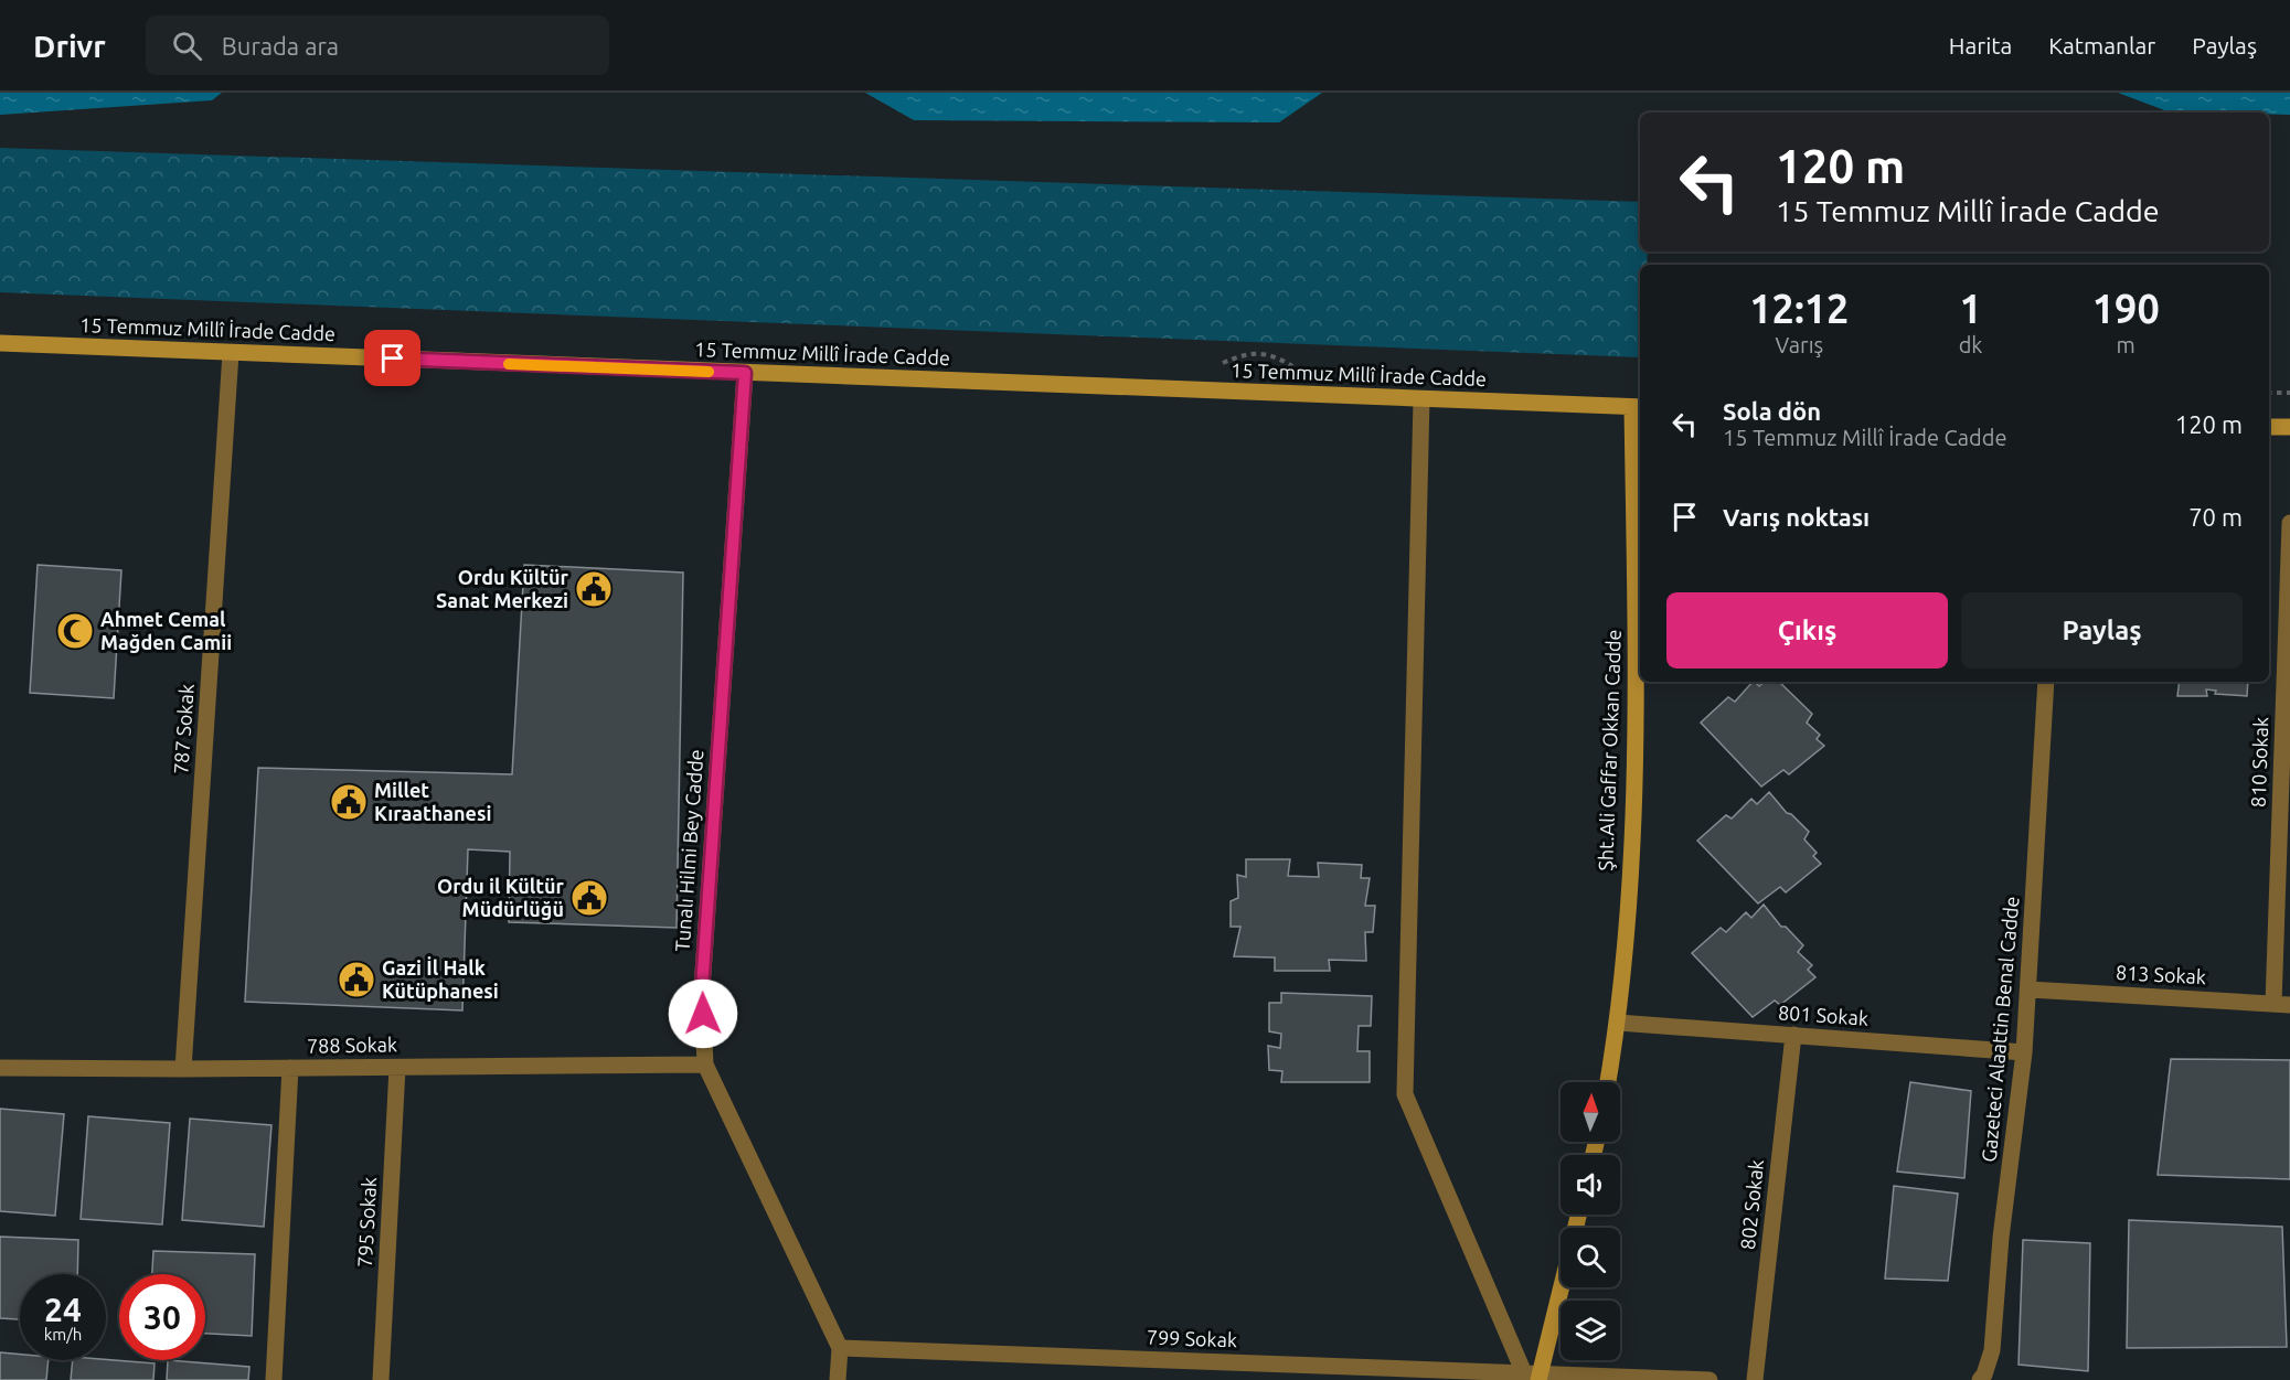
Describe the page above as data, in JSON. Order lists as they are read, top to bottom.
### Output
{
  "streets": {
    "main road": ["15 Temmuz Millî İrade Cadde", "Şht.Ali Gaffar Okkan Cadde"],
    "street": [
      "787 Sokak",
      "810 Sokak",
      "Tunalı Hilmi Bey Cadde",
      "813 Sokak",
      "801 Sokak",
      "Gazeteci Alaattin Benal Cadde",
      "788 Sokak",
      "802 Sokak",
      "795 Sokak",
      "799 Sokak"
    ]
  },
  "crossings": [
    ["15 Temmuz Millî İrade Cadde", "787 Sokak"],
    ["15 Temmuz Millî İrade Cadde", "Şht.Ali Gaffar Okkan Cadde"],
    ["15 Temmuz Millî İrade Cadde", "Tunalı Hilmi Bey Cadde"],
    ["787 Sokak", "788 Sokak"],
    ["Şht.Ali Gaffar Okkan Cadde", "801 Sokak"],
    ["810 Sokak", "813 Sokak"],
    ["Tunalı Hilmi Bey Cadde", "788 Sokak"],
    ["Tunalı Hilmi Bey Cadde", "799 Sokak"],
    ["813 Sokak", "Gazeteci Alaattin Benal Cadde"],
    ["801 Sokak", "Gazeteci Alaattin Benal Cadde"],
    ["801 Sokak", "802 Sokak"],
    ["788 Sokak", "795 Sokak"]
  ],
  "places": {
    "public building": [
      "Ordu Kültür Sanat Merkezi",
      "Millet Kıraathanesi",
      "Ordu il Kültür Müdürlüğü",
      "Gazi İl Halk Kütüphanesi"
    ],
    "mosque": ["Ahmet Cemal Mağden Camii"]
  },
  "north": "top",
  "page": {
    "header": "Drivr",
    "search": "Burada ara",
    "nav": ["Harita", "Katmanlar", "Paylaş"],
    "turn": ["120 m", "15 Temmuz Millî İrade Cadde"],
    "eta": [
      "12:12",
      "Varış",
      "1",
      "dk",
      "190",
      "m"
    ],
    "list": [
      {
        "name": "Sola dön",
        "note": "15 Temmuz Millî İrade Cadde",
        "value": "120 m"
      },
      {
        "name": "Varış noktası",
        "value": "70 m"
      }
    ],
    "buttons": ["Çıkış", "Paylaş"],
    "speed": "24 km/h",
    "limit": "30"
  }
}
